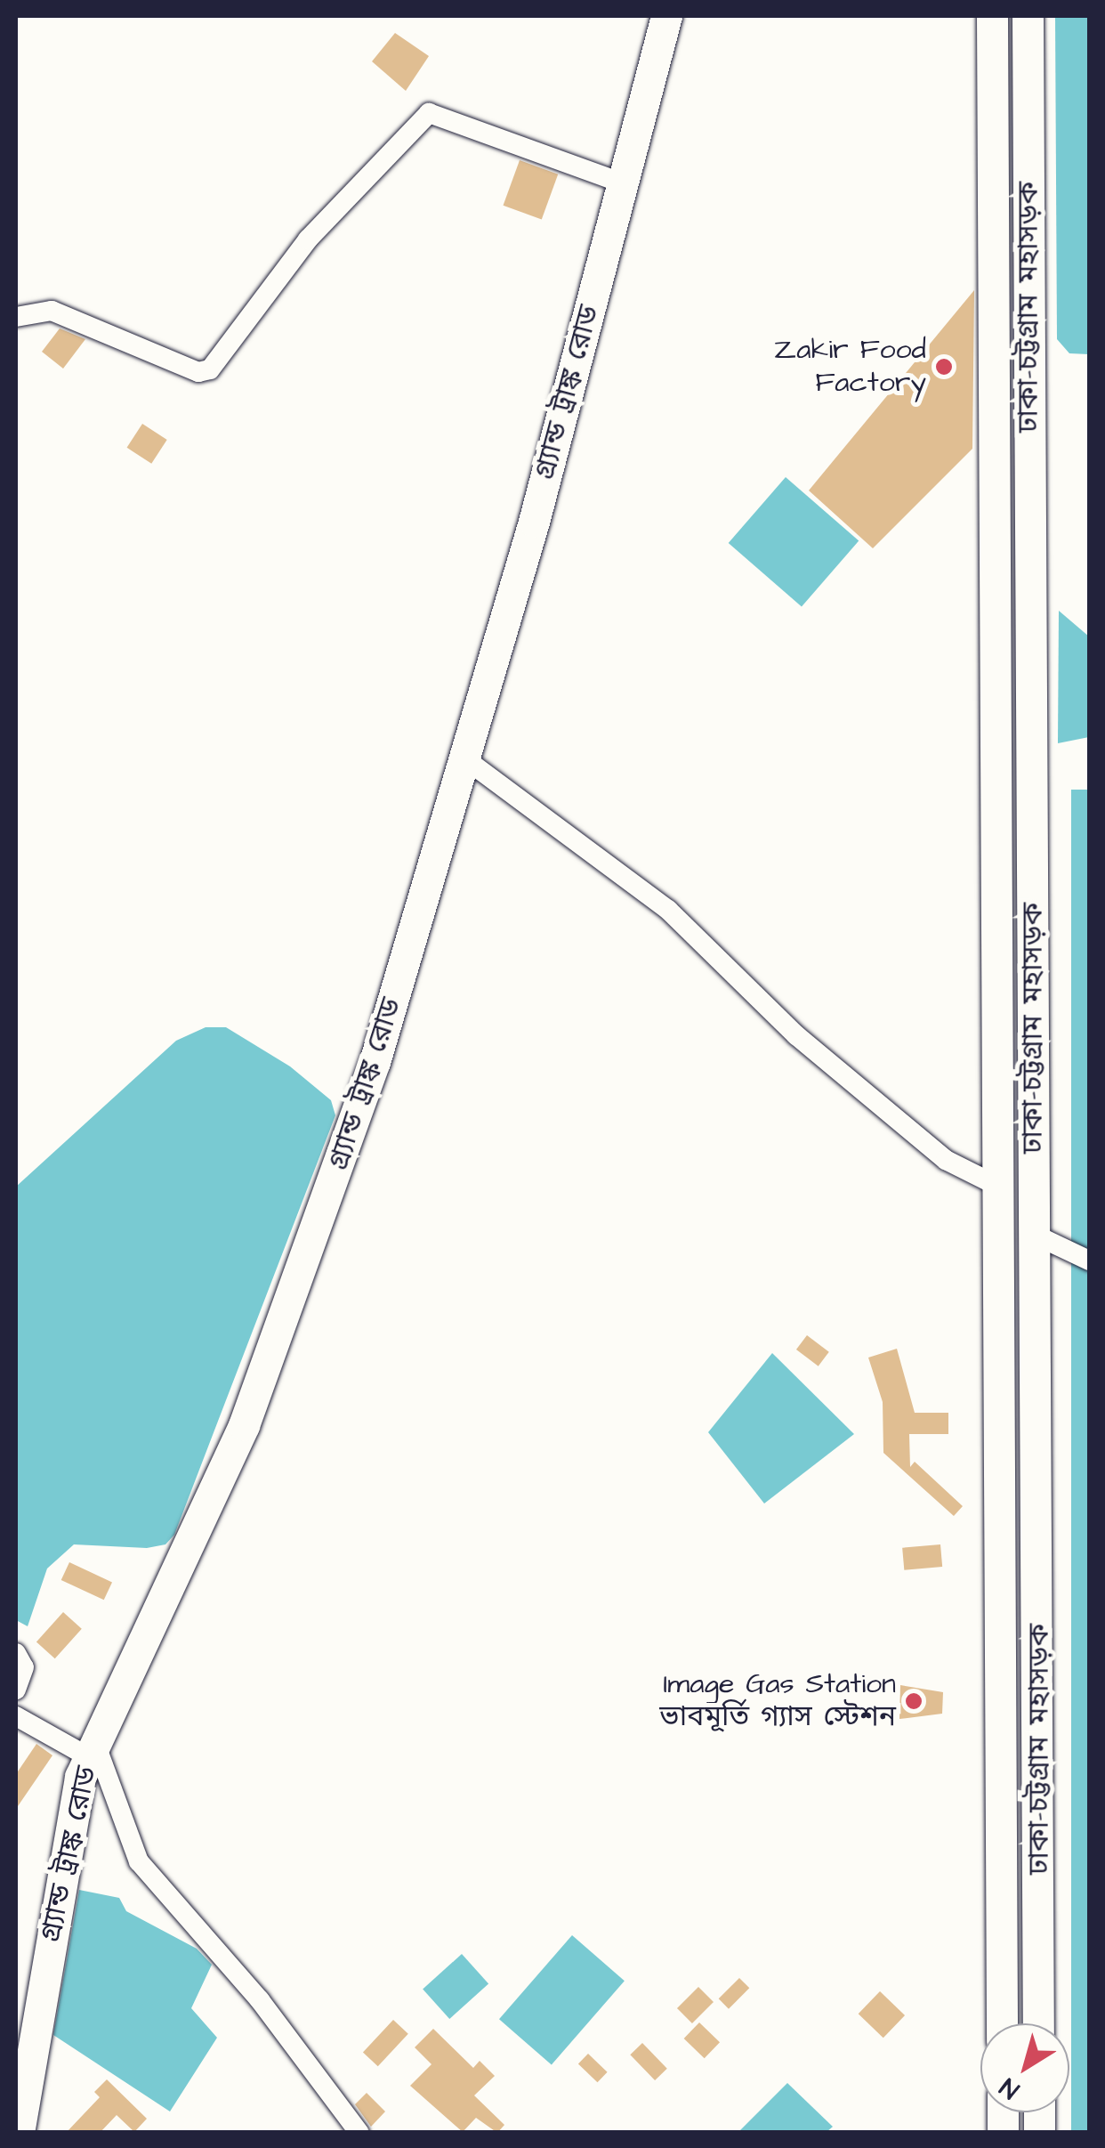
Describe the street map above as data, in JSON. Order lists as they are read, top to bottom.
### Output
{
  "streets": {
    "highway": ["ঢাকা-চট্টগ্রাম মহাসড়ক", "গ্র্যান্ড ট্রাঙ্ক রোড"]
  },
  "places": ["Zakir Food Factory", "Image Gas Station ভাবমূর্তি গ্যাস স্টেশন"],
  "north": "bottom left"
}
